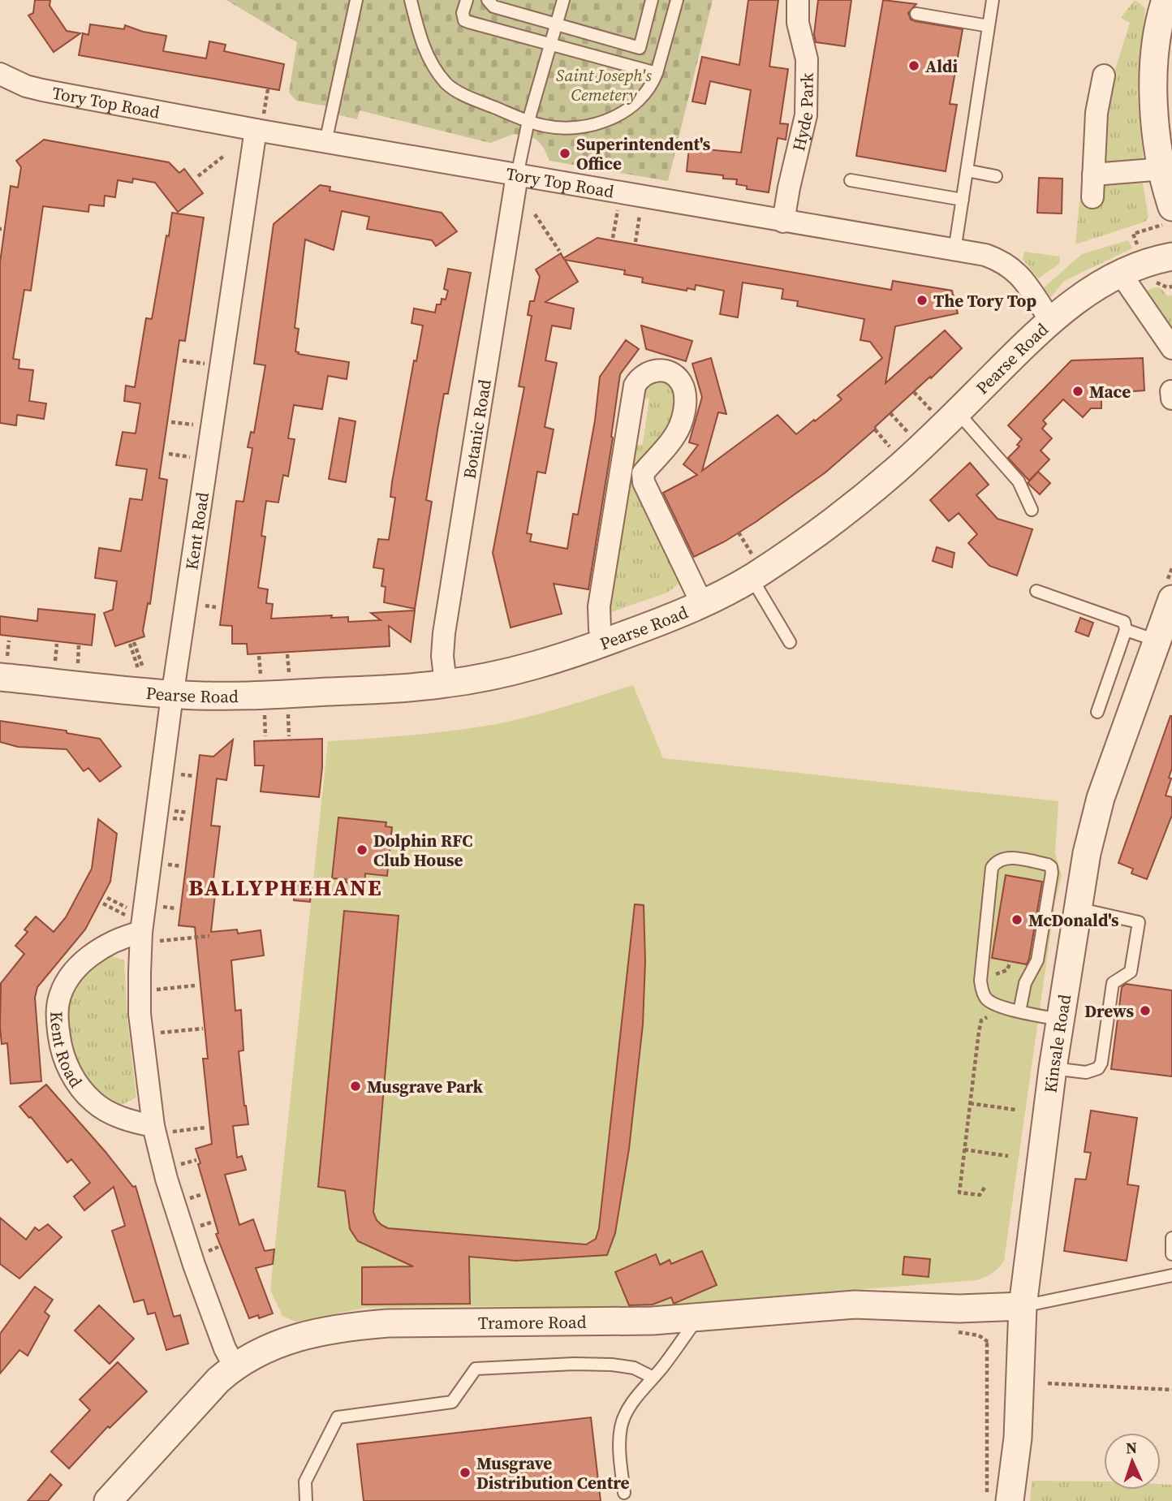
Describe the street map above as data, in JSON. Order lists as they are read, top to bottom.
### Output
{
  "streets": {
    "street": [
      "Tory Top Road",
      "Hyde Park",
      "Pearse Road",
      "Botanic Road",
      "Kent Road",
      "Kinsale Road",
      "Tramore Road"
    ]
  },
  "crossings": [
    ["Tory Top Road", "Hyde Park"],
    ["Tory Top Road", "Pearse Road"],
    ["Tory Top Road", "Botanic Road"],
    ["Tory Top Road", "Kent Road"],
    ["Pearse Road", "Botanic Road"],
    ["Pearse Road", "Kent Road"],
    ["Kent Road", "Tramore Road"],
    ["Kinsale Road", "Tramore Road"]
  ],
  "districts": ["BALLYPHEHANE"],
  "parks": ["Saint Joseph's Cemetery"],
  "places": [
    "Aldi",
    "Superintendent's Office",
    "The Tory Top",
    "Mace",
    "Dolphin RFC Club House",
    "McDonald's",
    "Drews",
    "Musgrave Park",
    "Musgrave Distribution Centre"
  ],
  "north": "top"
}
